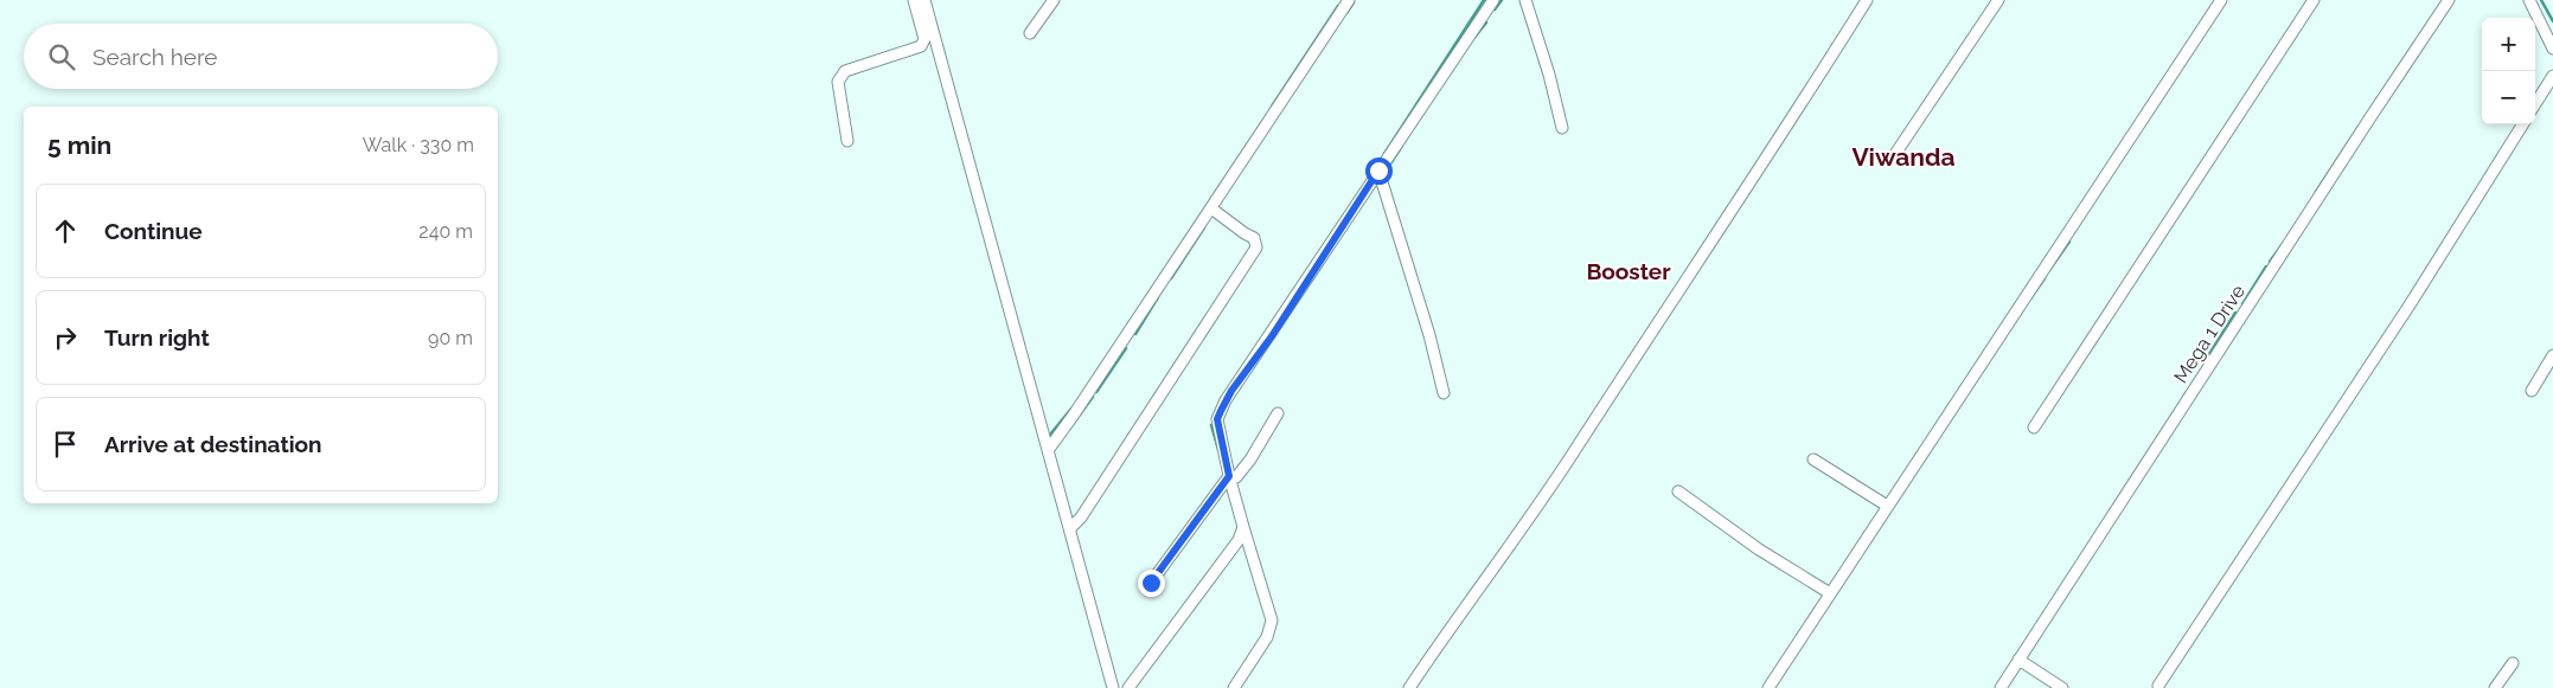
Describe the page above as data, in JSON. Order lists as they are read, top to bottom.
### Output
{
  "streets": {
    "street": ["Mega 1 Drive"]
  },
  "districts": ["Viwanda", "Booster"],
  "page": {
    "map_buttons": ["+", "−"],
    "search": "Search here",
    "heading": ["5 min", "Walk · 330 m"],
    "list": [
      ["Continue", "240 m"],
      ["Turn right", "90 m"],
      "Arrive at destination"
    ]
  }
}
